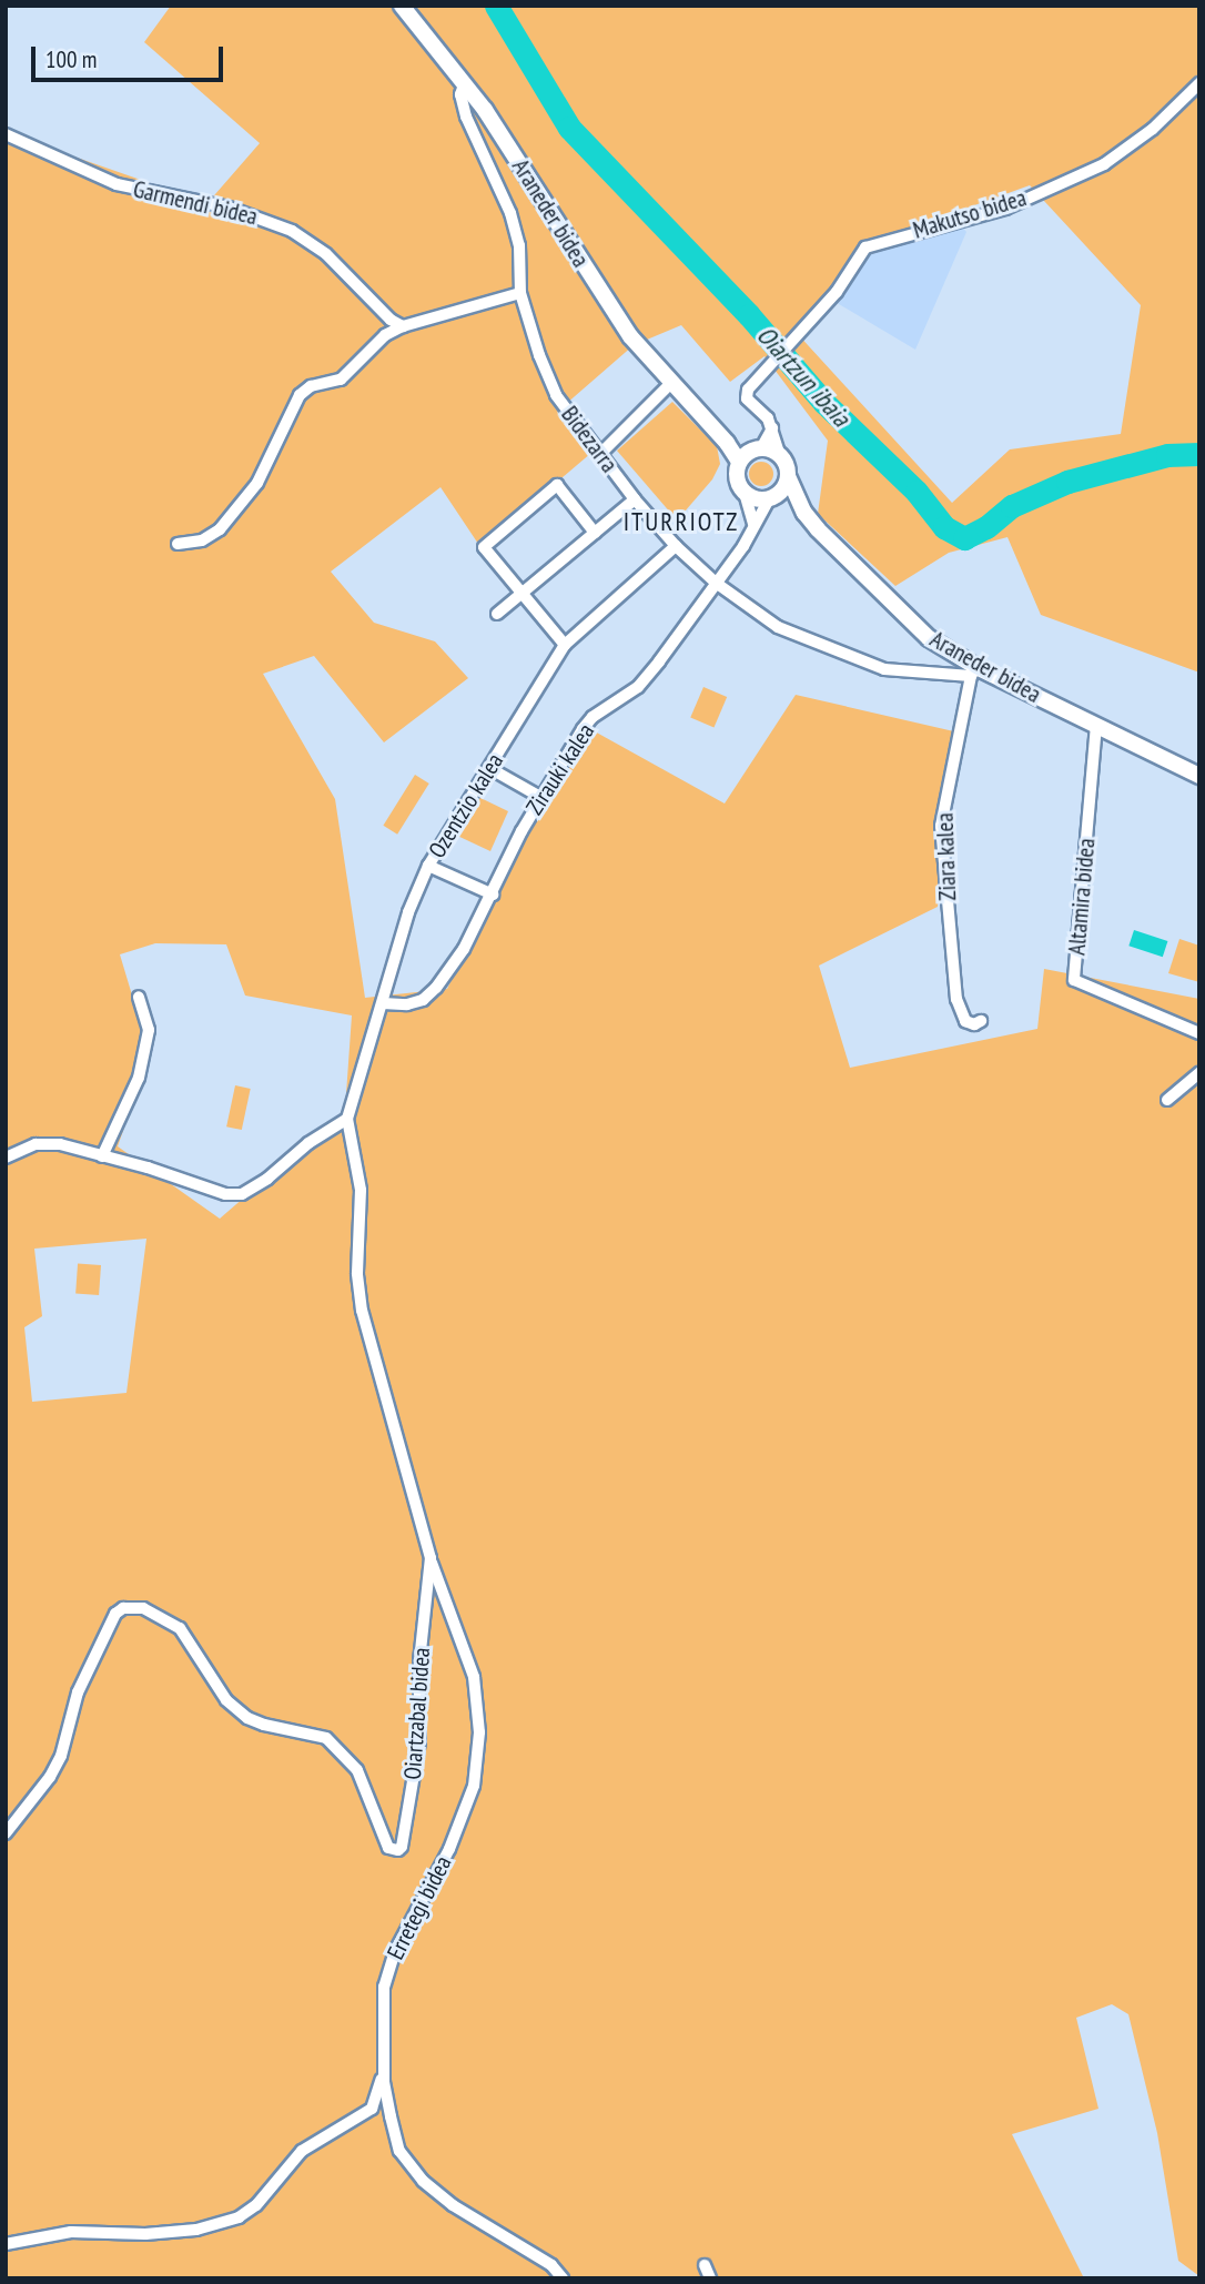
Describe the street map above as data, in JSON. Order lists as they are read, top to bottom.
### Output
{
  "streets": {
    "street": [
      "Garmendi bidea",
      "Araneder bidea",
      "Makutso bidea",
      "Bidezarra",
      "Zirauki kalea",
      "Ozentzio kalea",
      "Ziara kalea",
      "Altamira bidea",
      "Oiartzabal bidea",
      "Erretegi bidea"
    ]
  },
  "crossings": [
    ["Araneder bidea", "Bidezarra"],
    ["Araneder bidea", "Zirauki kalea"],
    ["Araneder bidea", "Ziara kalea"],
    ["Araneder bidea", "Altamira bidea"],
    ["Bidezarra", "Zirauki kalea"],
    ["Bidezarra", "Ozentzio kalea"],
    ["Bidezarra", "Ziara kalea"],
    ["Zirauki kalea", "Ozentzio kalea"],
    ["Ozentzio kalea", "Oiartzabal bidea"],
    ["Oiartzabal bidea", "Erretegi bidea"]
  ],
  "districts": ["ITURRIOTZ"],
  "water": ["Oiartzun ibaia"],
  "scale_bar": "100 m"
}
